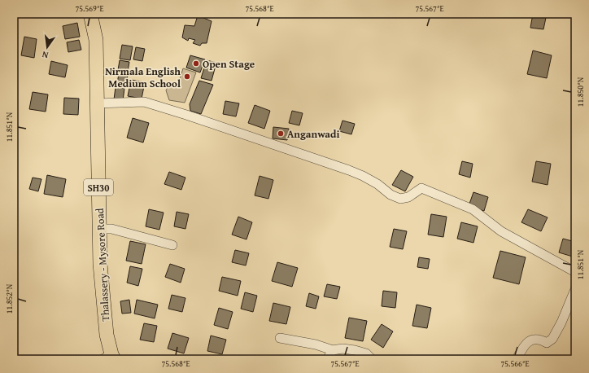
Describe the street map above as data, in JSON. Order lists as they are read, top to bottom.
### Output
{
  "streets": {
    "main road": ["SH30", "Thalassery - Mysore Road"]
  },
  "places": ["Open Stage", "Nirmala English Medium School", "Anganwadi"],
  "north": "bottom",
  "coordinates": [
    "75.569°E",
    "75.568°E",
    "75.567°E",
    "11.850°N",
    "11.851°N",
    "11.852°N",
    "75.566°E"
  ]
}
